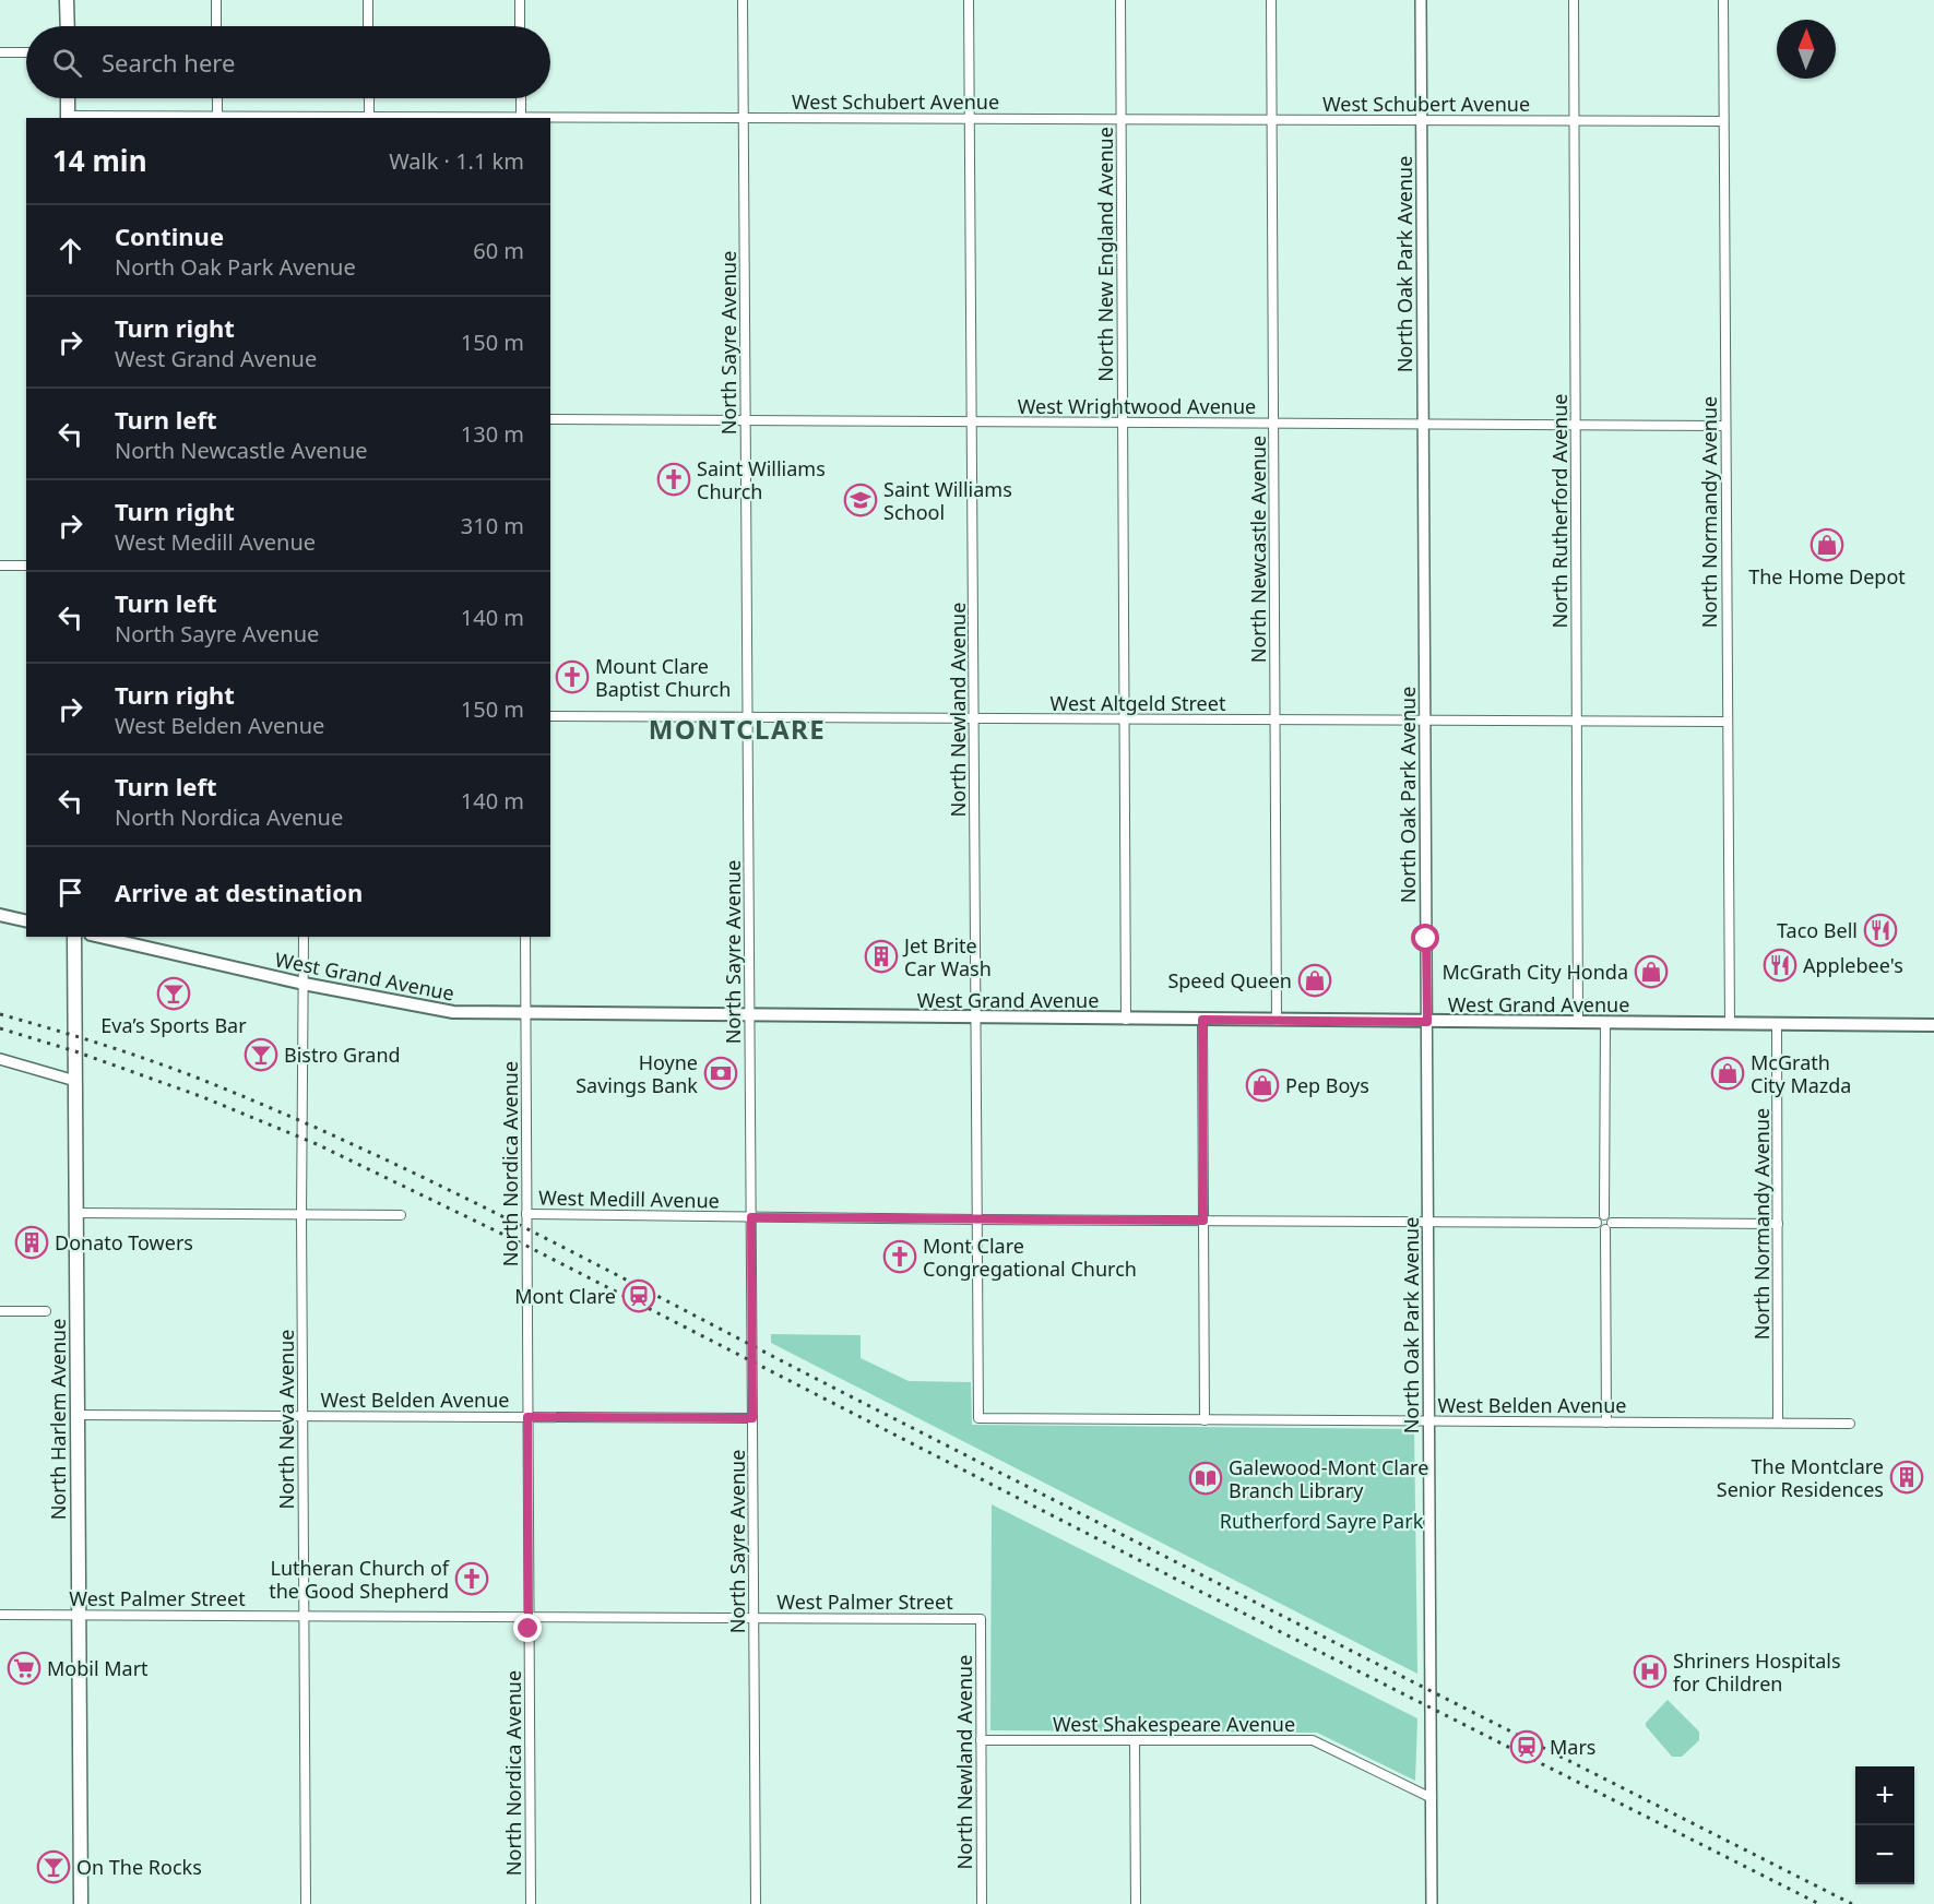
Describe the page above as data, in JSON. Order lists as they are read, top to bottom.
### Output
{
  "streets": {
    "main road": ["West Grand Avenue", "North Harlem Avenue"],
    "street": [
      "West Schubert Avenue",
      "North New England Avenue",
      "North Oak Park Avenue",
      "North Sayre Avenue",
      "West Wrightwood Avenue",
      "North Rutherford Avenue",
      "North Normandy Avenue",
      "North Newcastle Avenue",
      "West Altgeld Street",
      "North Newland Avenue",
      "North Nordica Avenue",
      "West Medill Avenue",
      "West Belden Avenue",
      "North Neva Avenue",
      "West Palmer Street",
      "West Shakespeare Avenue"
    ]
  },
  "crossings": [
    ["West Schubert Avenue", "North New England Avenue"],
    ["West Schubert Avenue", "North Oak Park Avenue"],
    ["West Schubert Avenue", "North Sayre Avenue"],
    ["West Schubert Avenue", "North Rutherford Avenue"],
    ["West Schubert Avenue", "North Normandy Avenue"],
    ["West Schubert Avenue", "North Newcastle Avenue"],
    ["West Schubert Avenue", "North Newland Avenue"],
    ["North New England Avenue", "West Wrightwood Avenue"],
    ["North New England Avenue", "West Altgeld Street"],
    ["North New England Avenue", "West Grand Avenue"],
    ["North Oak Park Avenue", "West Wrightwood Avenue"],
    ["North Oak Park Avenue", "West Altgeld Street"],
    ["North Oak Park Avenue", "West Grand Avenue"],
    ["North Oak Park Avenue", "West Medill Avenue"],
    ["North Oak Park Avenue", "West Belden Avenue"],
    ["North Oak Park Avenue", "West Shakespeare Avenue"],
    ["North Sayre Avenue", "West Wrightwood Avenue"],
    ["North Sayre Avenue", "West Altgeld Street"],
    ["North Sayre Avenue", "West Grand Avenue"],
    ["North Sayre Avenue", "West Medill Avenue"],
    ["North Sayre Avenue", "West Belden Avenue"],
    ["North Sayre Avenue", "West Palmer Street"],
    ["West Wrightwood Avenue", "North Rutherford Avenue"],
    ["West Wrightwood Avenue", "North Normandy Avenue"],
    ["West Wrightwood Avenue", "North Newcastle Avenue"],
    ["West Wrightwood Avenue", "North Newland Avenue"],
    ["North Rutherford Avenue", "West Altgeld Street"],
    ["North Rutherford Avenue", "West Grand Avenue"],
    ["North Normandy Avenue", "West Altgeld Street"],
    ["North Normandy Avenue", "West Grand Avenue"],
    ["North Normandy Avenue", "West Belden Avenue"],
    ["North Newcastle Avenue", "West Altgeld Street"],
    ["North Newcastle Avenue", "West Grand Avenue"],
    ["West Altgeld Street", "North Newland Avenue"],
    ["North Newland Avenue", "West Grand Avenue"],
    ["North Newland Avenue", "West Medill Avenue"],
    ["North Newland Avenue", "West Belden Avenue"],
    ["North Newland Avenue", "West Palmer Street"],
    ["North Newland Avenue", "West Shakespeare Avenue"],
    ["West Grand Avenue", "North Nordica Avenue"],
    ["West Grand Avenue", "North Neva Avenue"],
    ["North Nordica Avenue", "West Medill Avenue"],
    ["North Nordica Avenue", "West Belden Avenue"],
    ["North Nordica Avenue", "West Palmer Street"],
    ["West Belden Avenue", "North Harlem Avenue"],
    ["West Belden Avenue", "North Neva Avenue"],
    ["North Harlem Avenue", "West Palmer Street"],
    ["North Neva Avenue", "West Palmer Street"]
  ],
  "districts": ["MONTCLARE"],
  "parks": ["Rutherford Sayre Park"],
  "places": {
    "church": [
      "Saint Williams Church",
      "Mount Clare Baptist Church",
      "Mont Clare Congregational Church",
      "Lutheran Church of the Good Shepherd"
    ],
    "school or university": ["Saint Williams School"],
    "shop": [
      "The Home Depot",
      "McGrath City Honda",
      "Speed Queen",
      "McGrath City Mazda",
      "Pep Boys"
    ],
    "restaurant": ["Taco Bell", "Applebee's"],
    "building": ["Jet Brite Car Wash", "Donato Towers", "The Montclare Senior Residences"],
    "bar": ["Eva’s Sports Bar", "Bistro Grand", "On The Rocks"],
    "bank": ["Hoyne Savings Bank"],
    "station": ["Mont Clare", "Mars"],
    "library": ["Galewood-Mont Clare Branch Library"],
    "supermarket": ["Mobil Mart"],
    "hospital": ["Shriners Hospitals for Children"]
  },
  "north": "top",
  "page": {
    "search": "Search here",
    "heading": ["14 min", "Walk · 1.1 km"],
    "list": [
      ["Continue", "North Oak Park Avenue", "60 m"],
      ["Turn right", "West Grand Avenue", "150 m"],
      ["Turn left", "North Newcastle Avenue", "130 m"],
      ["Turn right", "West Medill Avenue", "310 m"],
      ["Turn left", "North Sayre Avenue", "140 m"],
      ["Turn right", "West Belden Avenue", "150 m"],
      ["Turn left", "North Nordica Avenue", "140 m"],
      "Arrive at destination"
    ],
    "map_buttons": ["+", "−"]
  }
}
